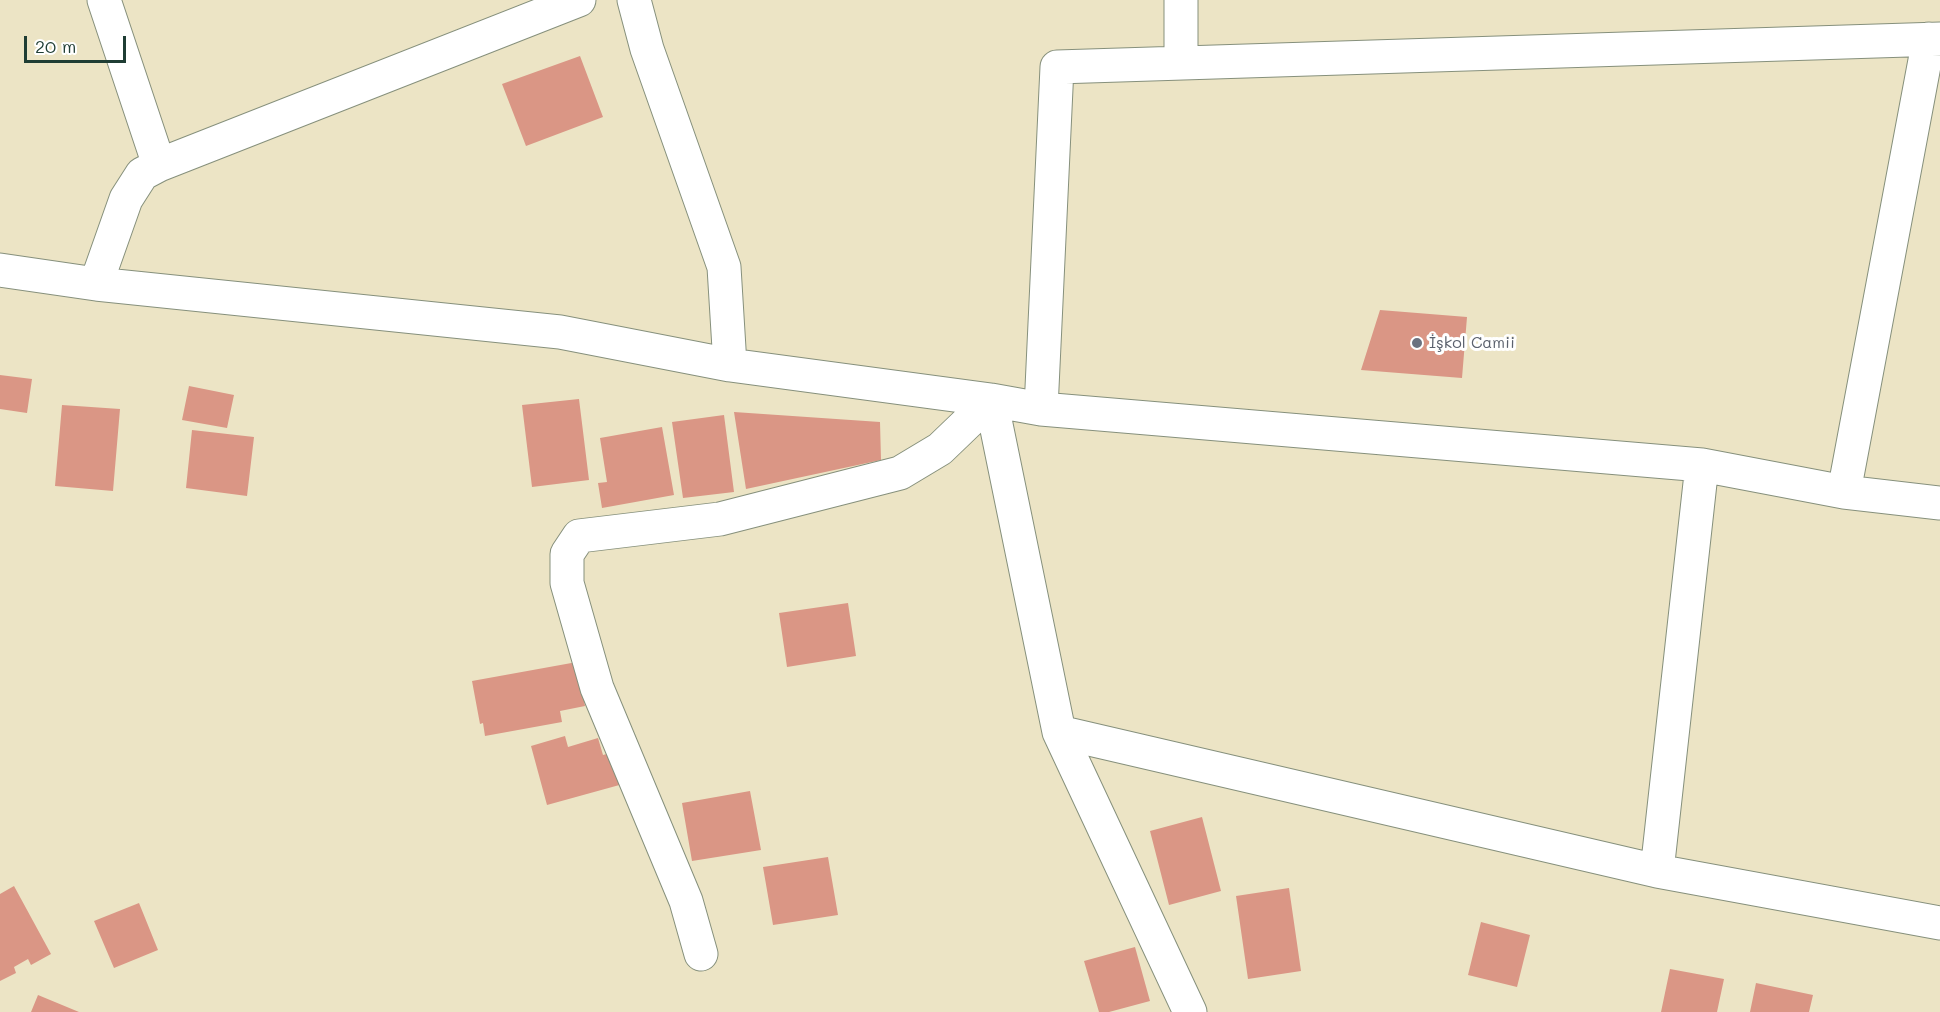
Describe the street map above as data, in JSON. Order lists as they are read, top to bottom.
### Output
{
  "places": ["İşkol Camii"],
  "scale_bar": "20 m"
}
